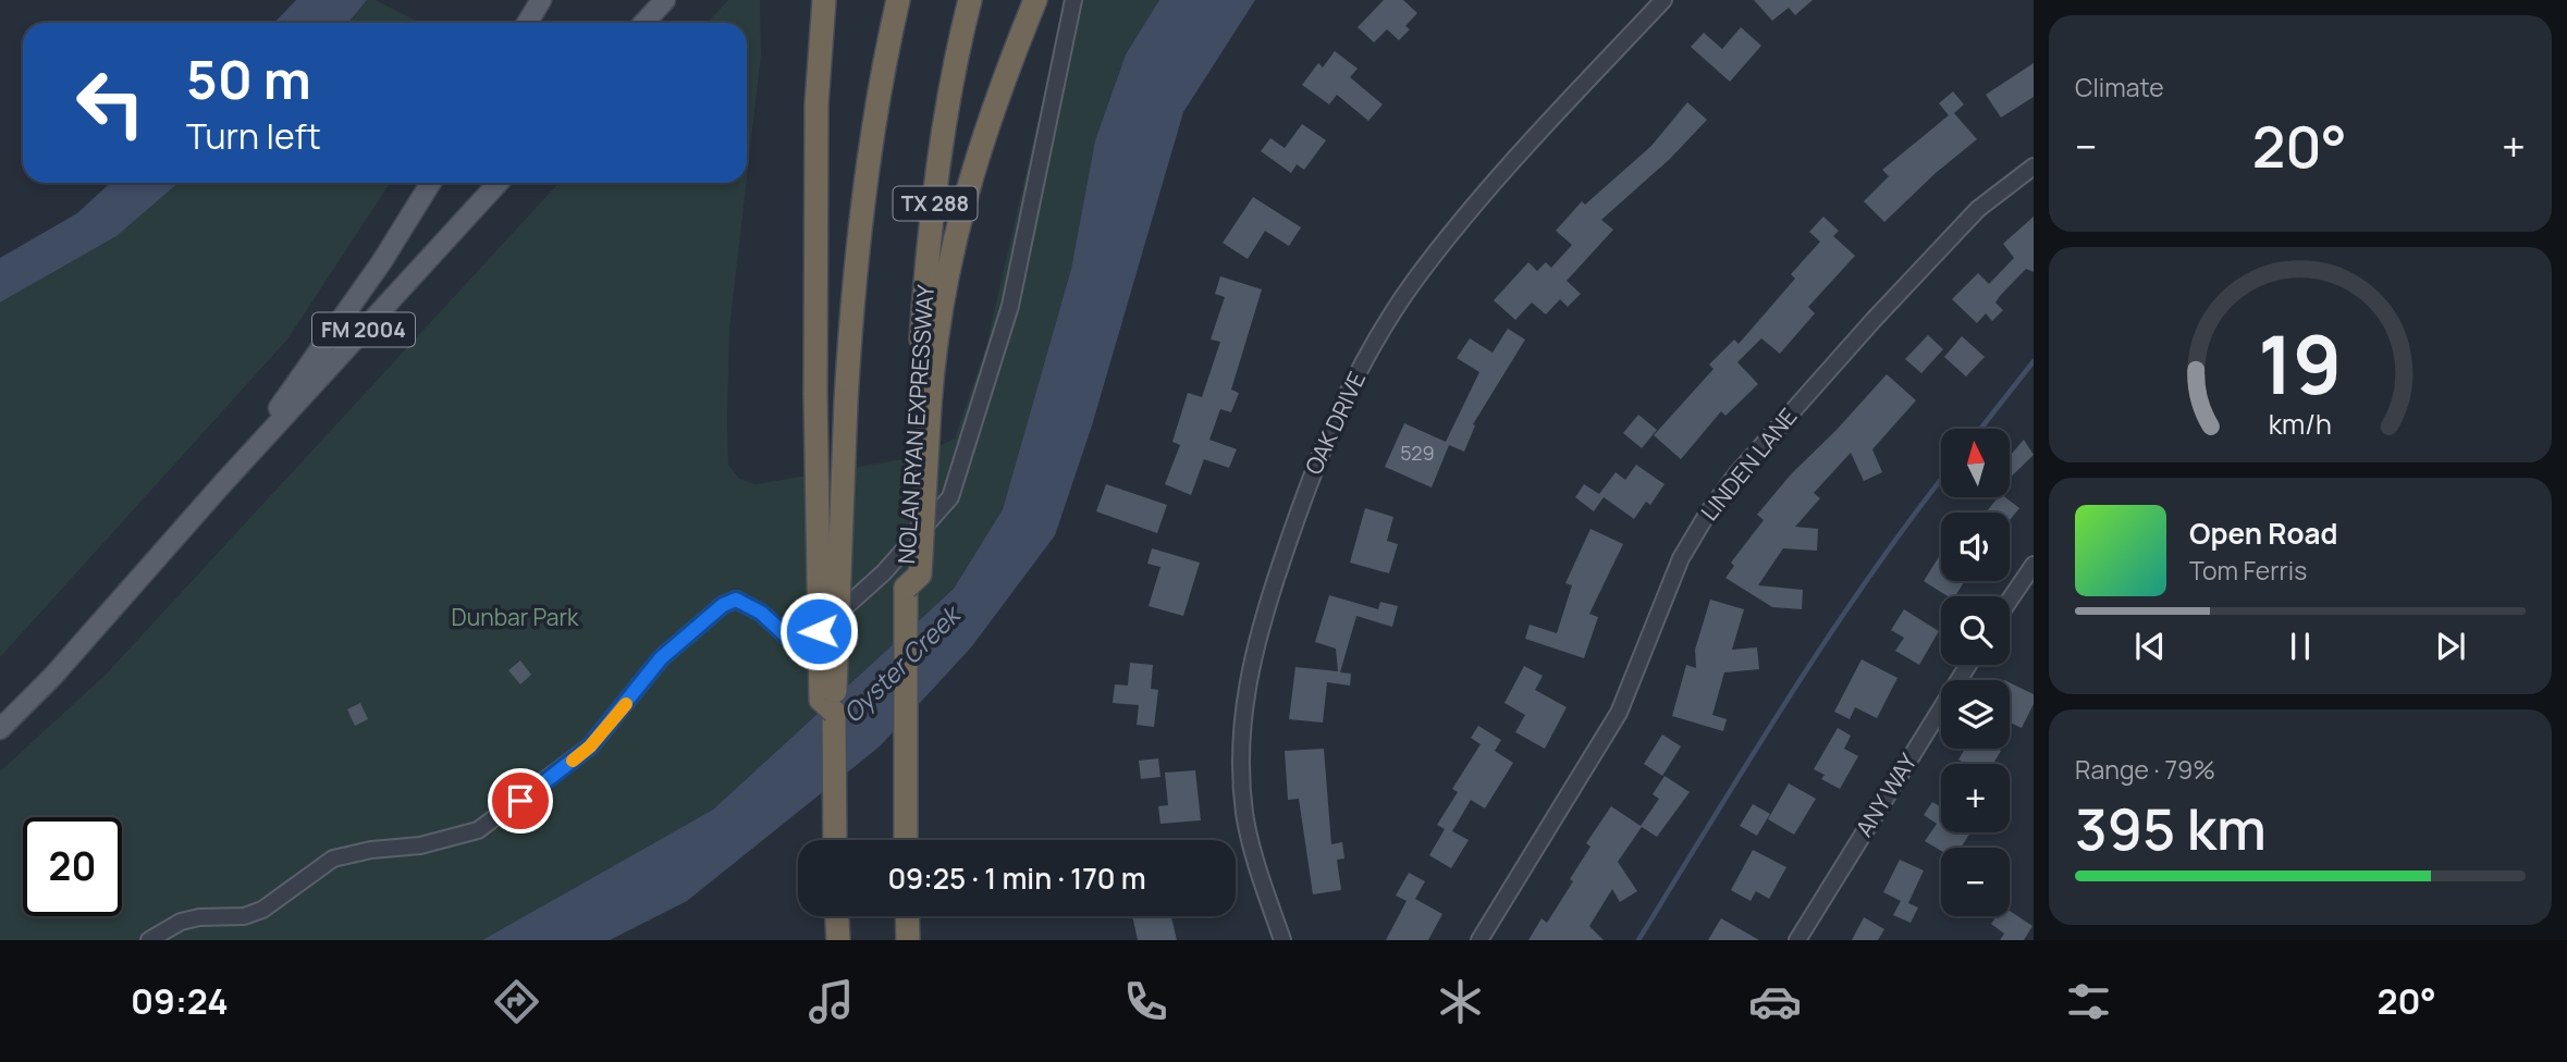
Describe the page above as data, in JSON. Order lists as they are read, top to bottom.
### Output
{
  "streets": {
    "highway": ["TX 288", "NOLAN RYAN EXPRESSWAY"],
    "main road": ["FM 2004"],
    "street": ["OAK DRIVE", "LINDEN LANE", "ANY WAY"]
  },
  "water": ["Oyster Creek"],
  "parks": ["Dunbar Park"],
  "house_numbers": ["529"],
  "north": "top",
  "page": {
    "tile": [
      "Climate",
      ["Range · 79%", "395 km"]
    ],
    "turn": ["50 m", "Turn left"],
    "heat": ["−", "20°", "+"],
    "map_buttons": ["+", "−"],
    "song": ["Open Road", "Tom Ferris"],
    "limit": "20",
    "trip": "09:25 · 1 min · 170 m",
    "tabs": ["09:24", "20°"],
    "gauge": ["19", "km/h"]
  }
}
